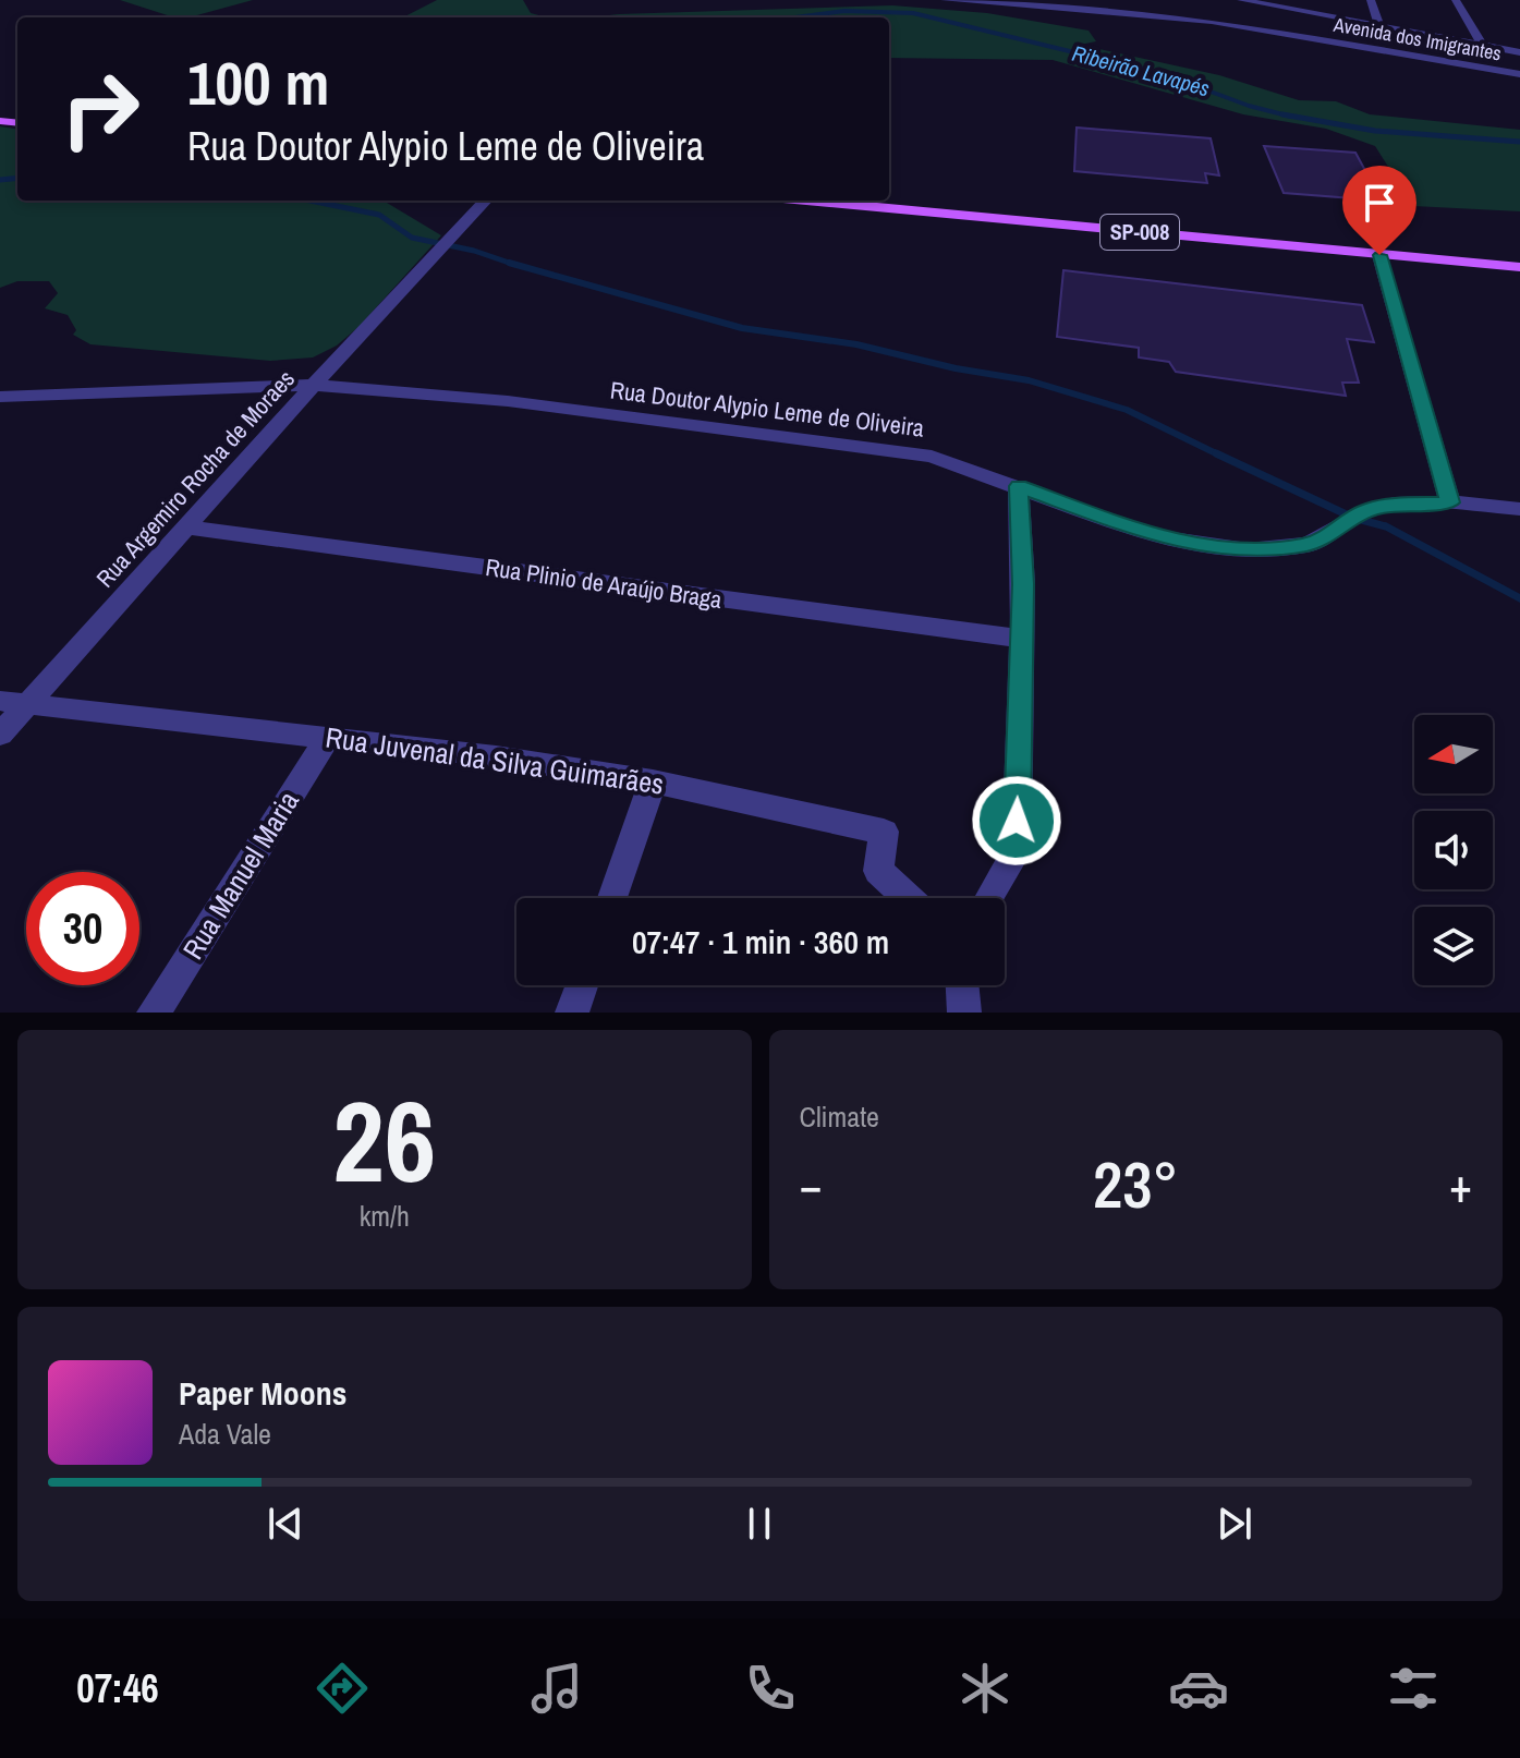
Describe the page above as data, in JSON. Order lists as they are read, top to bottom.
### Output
{
  "streets": {
    "main road": ["SP-008"],
    "street": [
      "Avenida dos Imigrantes",
      "Rua Doutor Alypio Leme de Oliveira",
      "Rua Argemiro Rocha de Moraes",
      "Rua Plinio de Araújo Braga",
      "Rua Juvenal da Silva Guimarães",
      "Rua Manuel Maria"
    ]
  },
  "crossings": [
    ["Rua Doutor Alypio Leme de Oliveira", "Rua Argemiro Rocha de Moraes"],
    ["Rua Argemiro Rocha de Moraes", "Rua Plinio de Araújo Braga"],
    ["Rua Argemiro Rocha de Moraes", "Rua Juvenal da Silva Guimarães"],
    ["Rua Juvenal da Silva Guimarães", "Rua Manuel Maria"]
  ],
  "water": ["Ribeirão Lavapés"],
  "north": "left",
  "page": {
    "turn": ["100 m", "Rua Doutor Alypio Leme de Oliveira"],
    "limit": "30",
    "trip": "07:47 · 1 min · 360 m",
    "tile": [
      ["26", "km/h"],
      "Climate"
    ],
    "heat": ["−", "23°", "+"],
    "song": ["Paper Moons", "Ada Vale"],
    "tabs": "07:46"
  }
}
